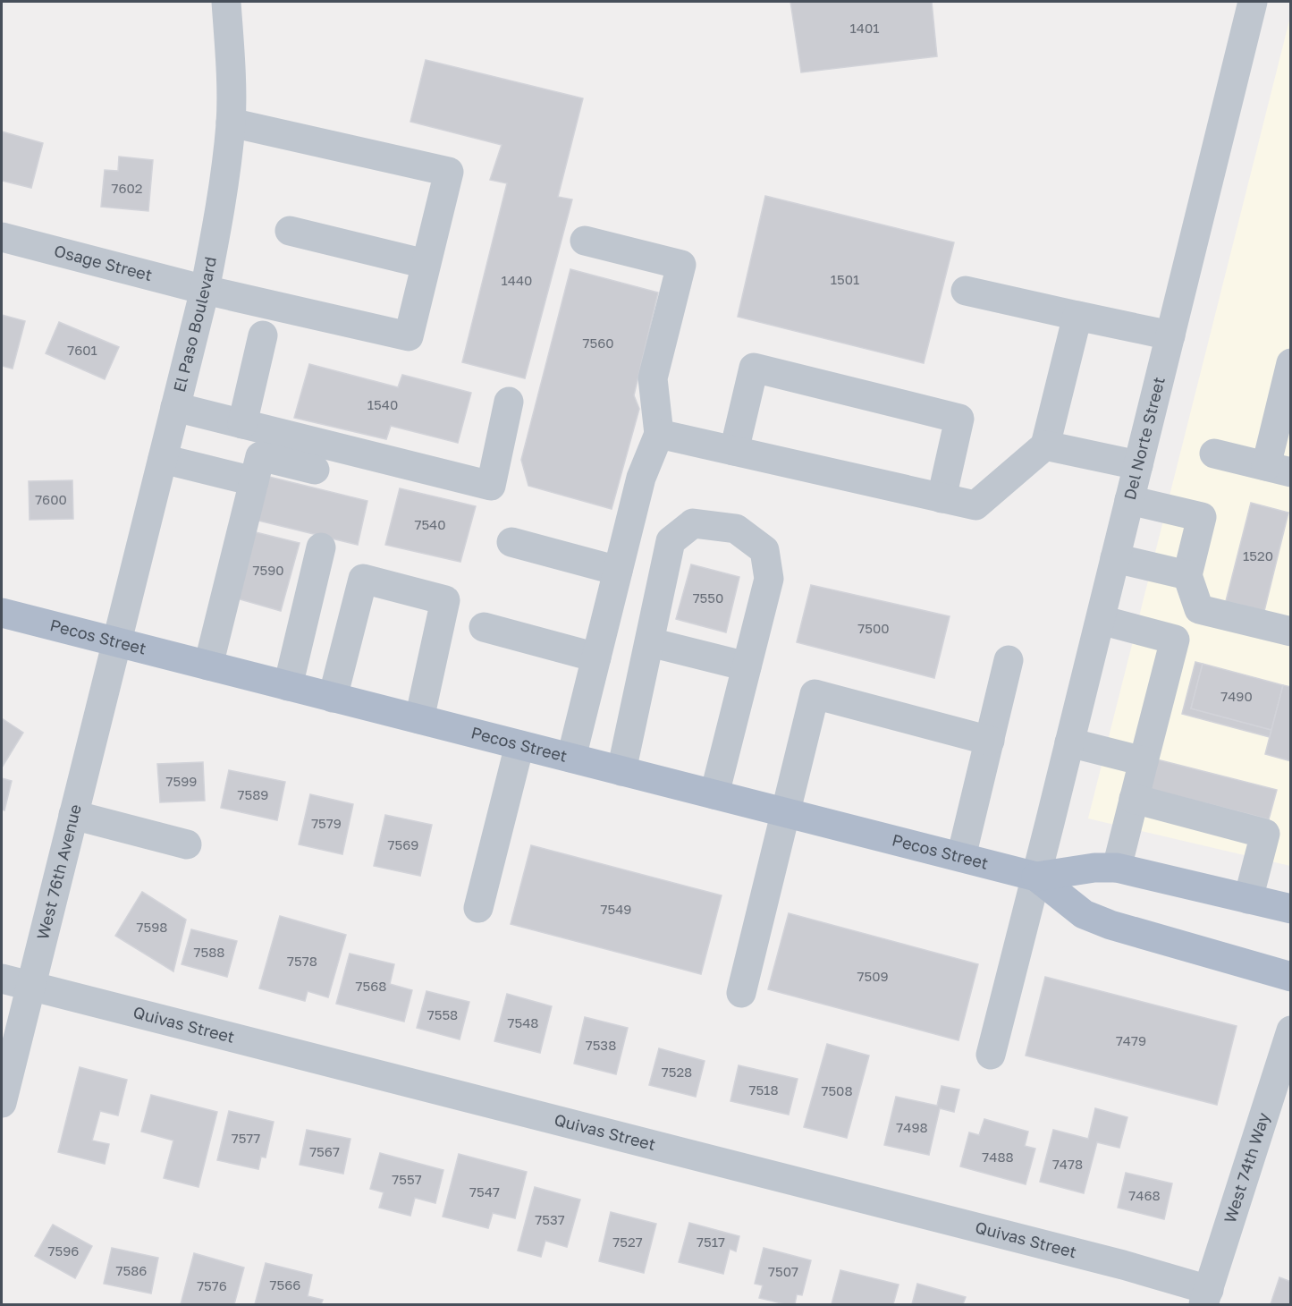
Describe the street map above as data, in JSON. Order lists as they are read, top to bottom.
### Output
{
  "streets": {
    "main road": ["Pecos Street"],
    "street": [
      "Osage Street",
      "El Paso Boulevard",
      "Del Norte Street",
      "West 76th Avenue",
      "Quivas Street",
      "West 74th Way"
    ]
  },
  "crossings": [
    ["Osage Street", "El Paso Boulevard"],
    ["El Paso Boulevard", "Pecos Street"],
    ["El Paso Boulevard", "West 76th Avenue"],
    ["Del Norte Street", "Pecos Street"],
    ["Pecos Street", "West 76th Avenue"],
    ["West 76th Avenue", "Quivas Street"],
    ["Quivas Street", "West 74th Way"]
  ],
  "house_numbers": [
    "1401",
    "7602",
    "1501",
    "1440",
    "7560",
    "7601",
    "1540",
    "7600",
    "7540",
    "1520",
    "7590",
    "7550",
    "7500",
    "7490",
    "7599",
    "7589",
    "7579",
    "7569",
    "7549",
    "7598",
    "7588",
    "7578",
    "7509",
    "7568",
    "7558",
    "7548",
    "7479",
    "7538",
    "7528",
    "7518",
    "7508",
    "7498",
    "7577",
    "7567",
    "7488",
    "7478",
    "7557",
    "7547",
    "7468",
    "7537",
    "7527",
    "7517",
    "7596",
    "7586",
    "7507",
    "7566",
    "7576"
  ]
}
